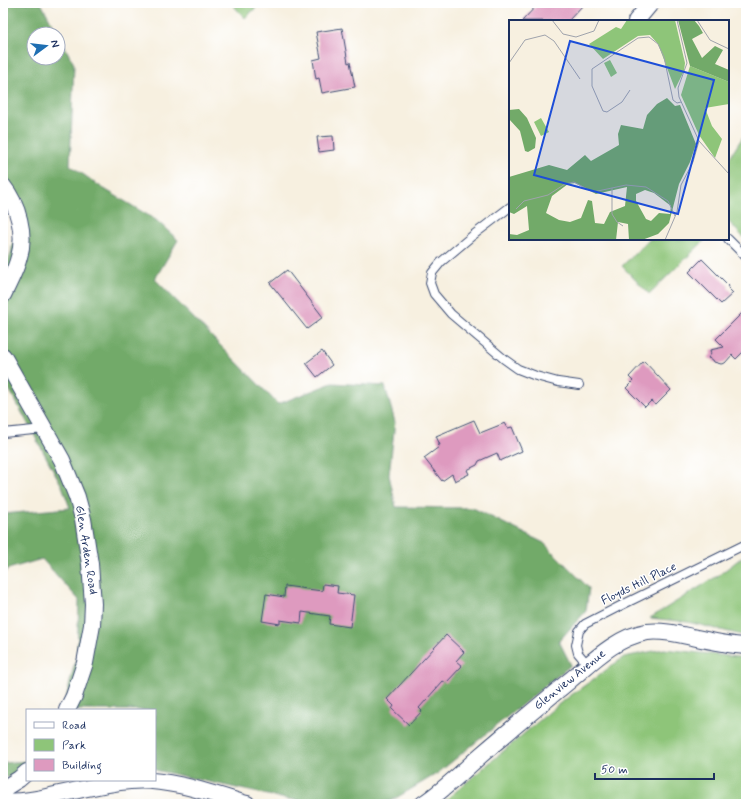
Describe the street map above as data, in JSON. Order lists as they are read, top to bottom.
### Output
{
  "streets": {
    "street": ["Glen Arden Road", "Glenview Avenue"],
    "lane": ["Floyds Hill Place"]
  },
  "crossings": [
    ["Floyds Hill Place", "Glenview Avenue"]
  ],
  "legend": ["Road", "Park", "Building"],
  "scale_bar": "50 m",
  "north": "right"
}
